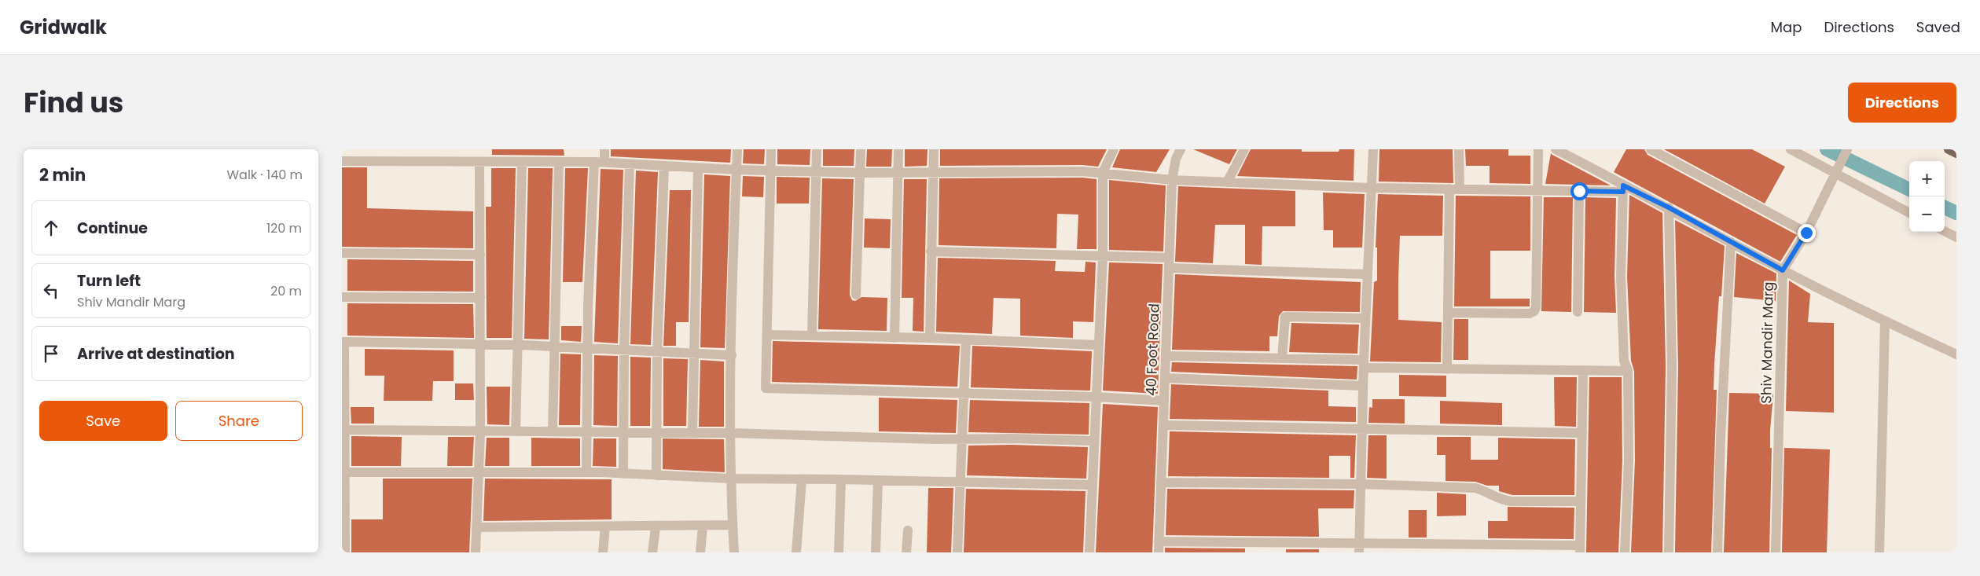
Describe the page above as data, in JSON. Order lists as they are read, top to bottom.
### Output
{
  "streets": {
    "street": ["Shiv Mandir Marg", "40 Foot Road"]
  },
  "page": {
    "header": "Gridwalk",
    "nav": ["Map", "Directions", "Saved"],
    "title": "Find us",
    "buttons": [
      "Directions",
      ["Save", "Share"]
    ],
    "heading": ["2 min", "Walk · 140 m"],
    "map_buttons": ["+", "−"],
    "list": [
      ["Continue", "120 m"],
      ["Turn left", "Shiv Mandir Marg", "20 m"],
      "Arrive at destination"
    ]
  }
}
